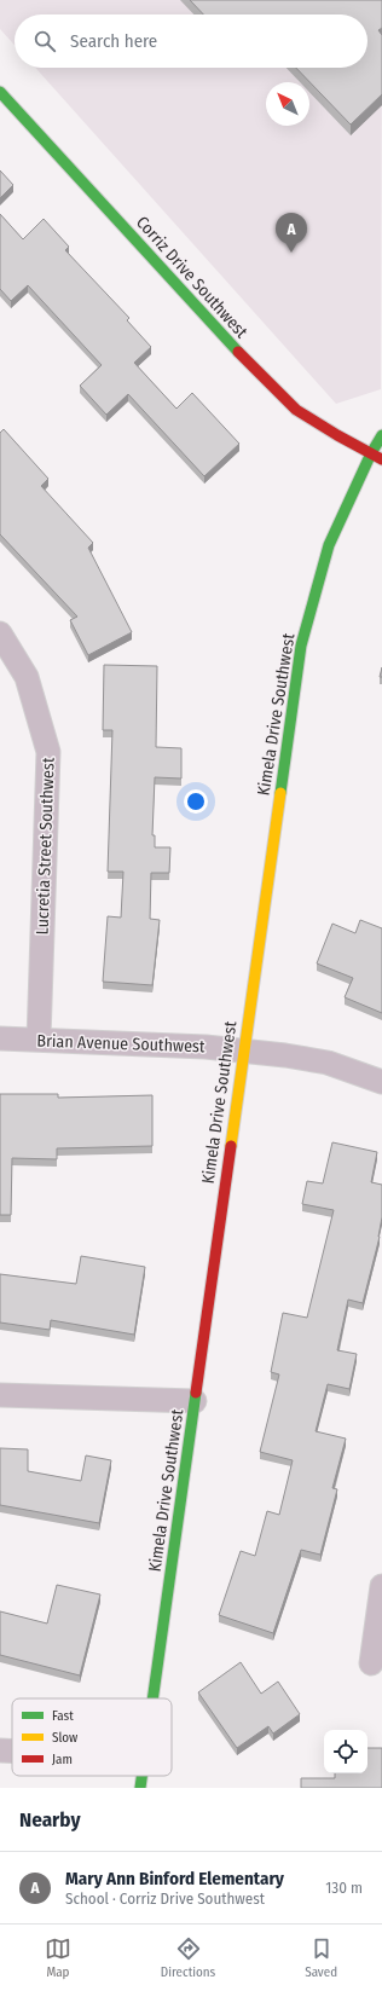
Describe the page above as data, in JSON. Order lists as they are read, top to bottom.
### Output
{
  "streets": {
    "street": [
      "Corriz Drive Southwest",
      "Kimela Drive Southwest",
      "Lucretia Street Southwest",
      "Brian Avenue Southwest"
    ]
  },
  "crossings": [
    ["Corriz Drive Southwest", "Kimela Drive Southwest"],
    ["Kimela Drive Southwest", "Brian Avenue Southwest"],
    ["Lucretia Street Southwest", "Brian Avenue Southwest"]
  ],
  "legend": ["Fast", "Slow", "Jam"],
  "north": "top left",
  "page": {
    "search": "Search here",
    "pins": "A",
    "heading": "Nearby",
    "list": [
      {
        "mark": "A",
        "name": "Mary Ann Binford Elementary",
        "note": "School · Corriz Drive Southwest",
        "value": "130 m"
      }
    ],
    "nav": ["Map", "Directions", "Saved"]
  }
}
